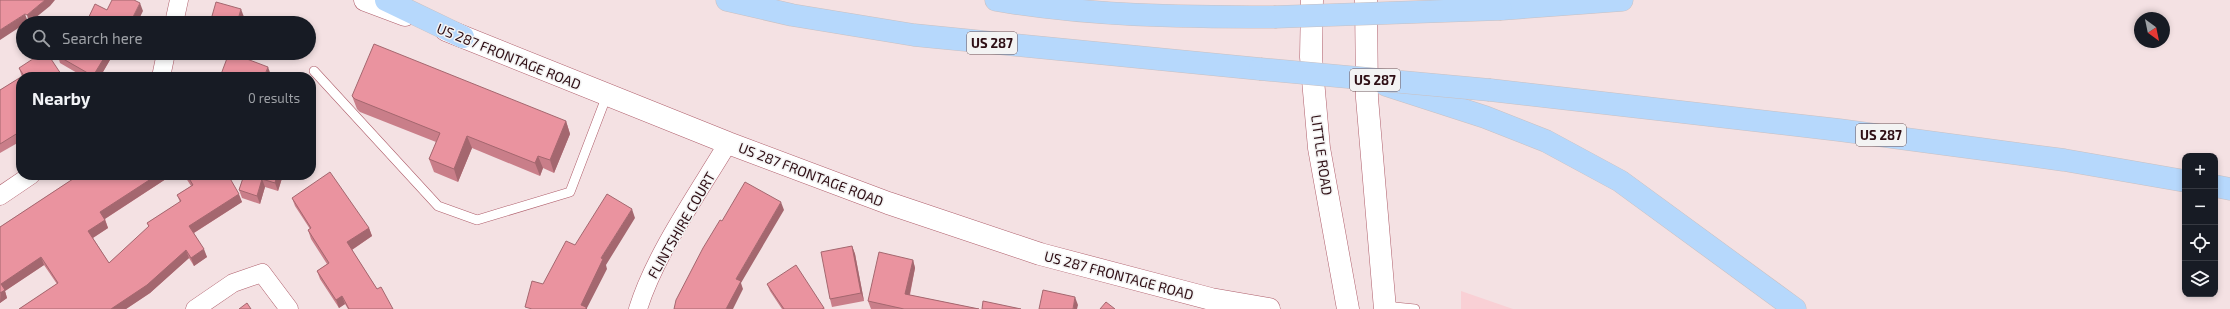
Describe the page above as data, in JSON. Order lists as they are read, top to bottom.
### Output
{
  "streets": {
    "highway": ["US 287"],
    "main road": ["US 287 FRONTAGE ROAD", "LITTLE ROAD"],
    "street": ["FLINTSHIRE COURT"]
  },
  "crossings": [
    ["US 287 FRONTAGE ROAD", "FLINTSHIRE COURT"]
  ],
  "north": "bottom right",
  "page": {
    "search": "Search here",
    "heading": ["Nearby", "0 results"],
    "map_buttons": ["+", "−"]
  }
}
